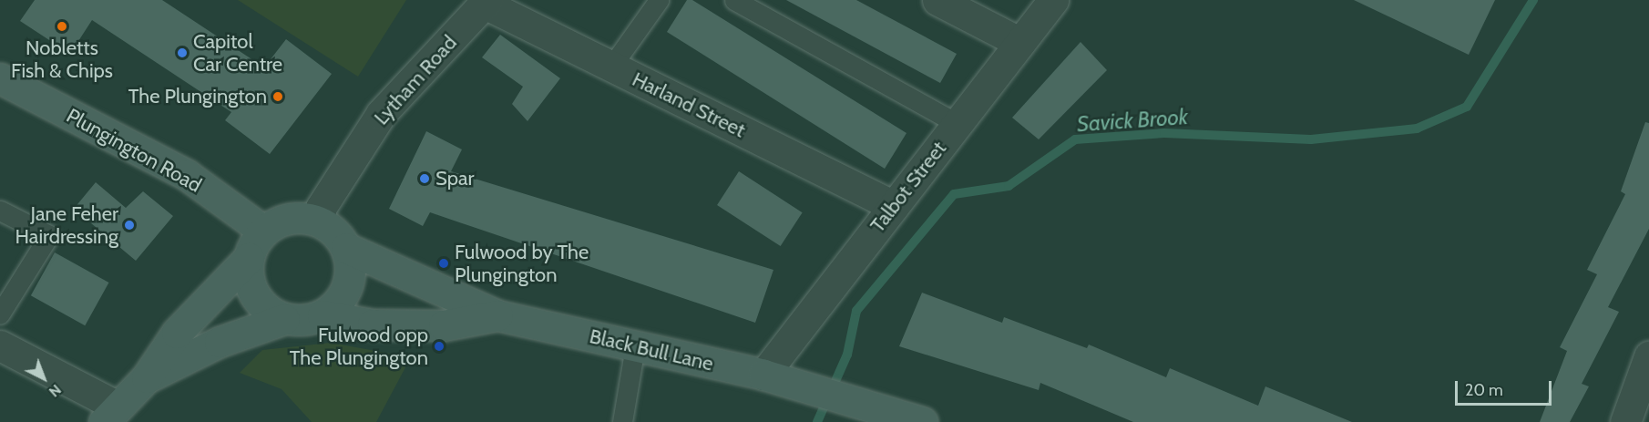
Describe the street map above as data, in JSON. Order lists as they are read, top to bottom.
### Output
{
  "streets": {
    "street": [
      "Lytham Road",
      "Harland Street",
      "Plungington Road",
      "Talbot Street",
      "Black Bull Lane"
    ]
  },
  "crossings": [
    ["Lytham Road", "Harland Street"],
    ["Lytham Road", "Plungington Road"],
    ["Lytham Road", "Black Bull Lane"],
    ["Harland Street", "Talbot Street"],
    ["Plungington Road", "Black Bull Lane"],
    ["Talbot Street", "Black Bull Lane"]
  ],
  "water": ["Savick Brook"],
  "places": [
    "Nobletts Fish & Chips",
    "Capitol Car Centre",
    "The Plungington",
    "Spar",
    "Jane Feher Hairdressing",
    "Fulwood by The Plungington",
    "Fulwood opp The Plungington"
  ],
  "scale_bar": "20 m",
  "north": "bottom right"
}
